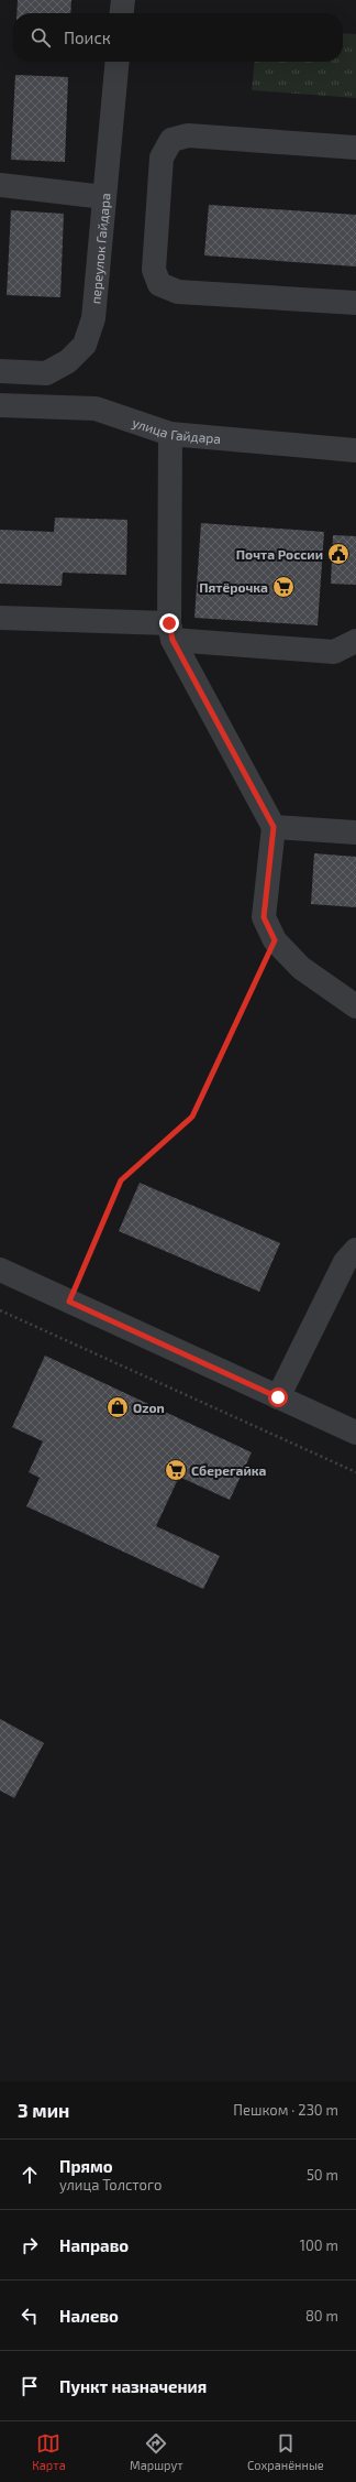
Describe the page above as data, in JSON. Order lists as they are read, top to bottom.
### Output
{
  "streets": {
    "street": ["переулок Гайдара", "улица Гайдара"]
  },
  "places": {
    "public building": ["Почта России"],
    "supermarket": ["Пятёрочка", "Сберегайка"],
    "shop": ["Ozon"]
  },
  "page": {
    "search": "Поиск",
    "heading": ["3 мин", "Пешком · 230 m"],
    "list": [
      ["Прямо", "улица Толстого", "50 m"],
      ["Направо", "100 m"],
      ["Налево", "80 m"],
      "Пункт назначения"
    ],
    "nav": ["Карта", "Маршрут", "Сохранённые"]
  }
}
